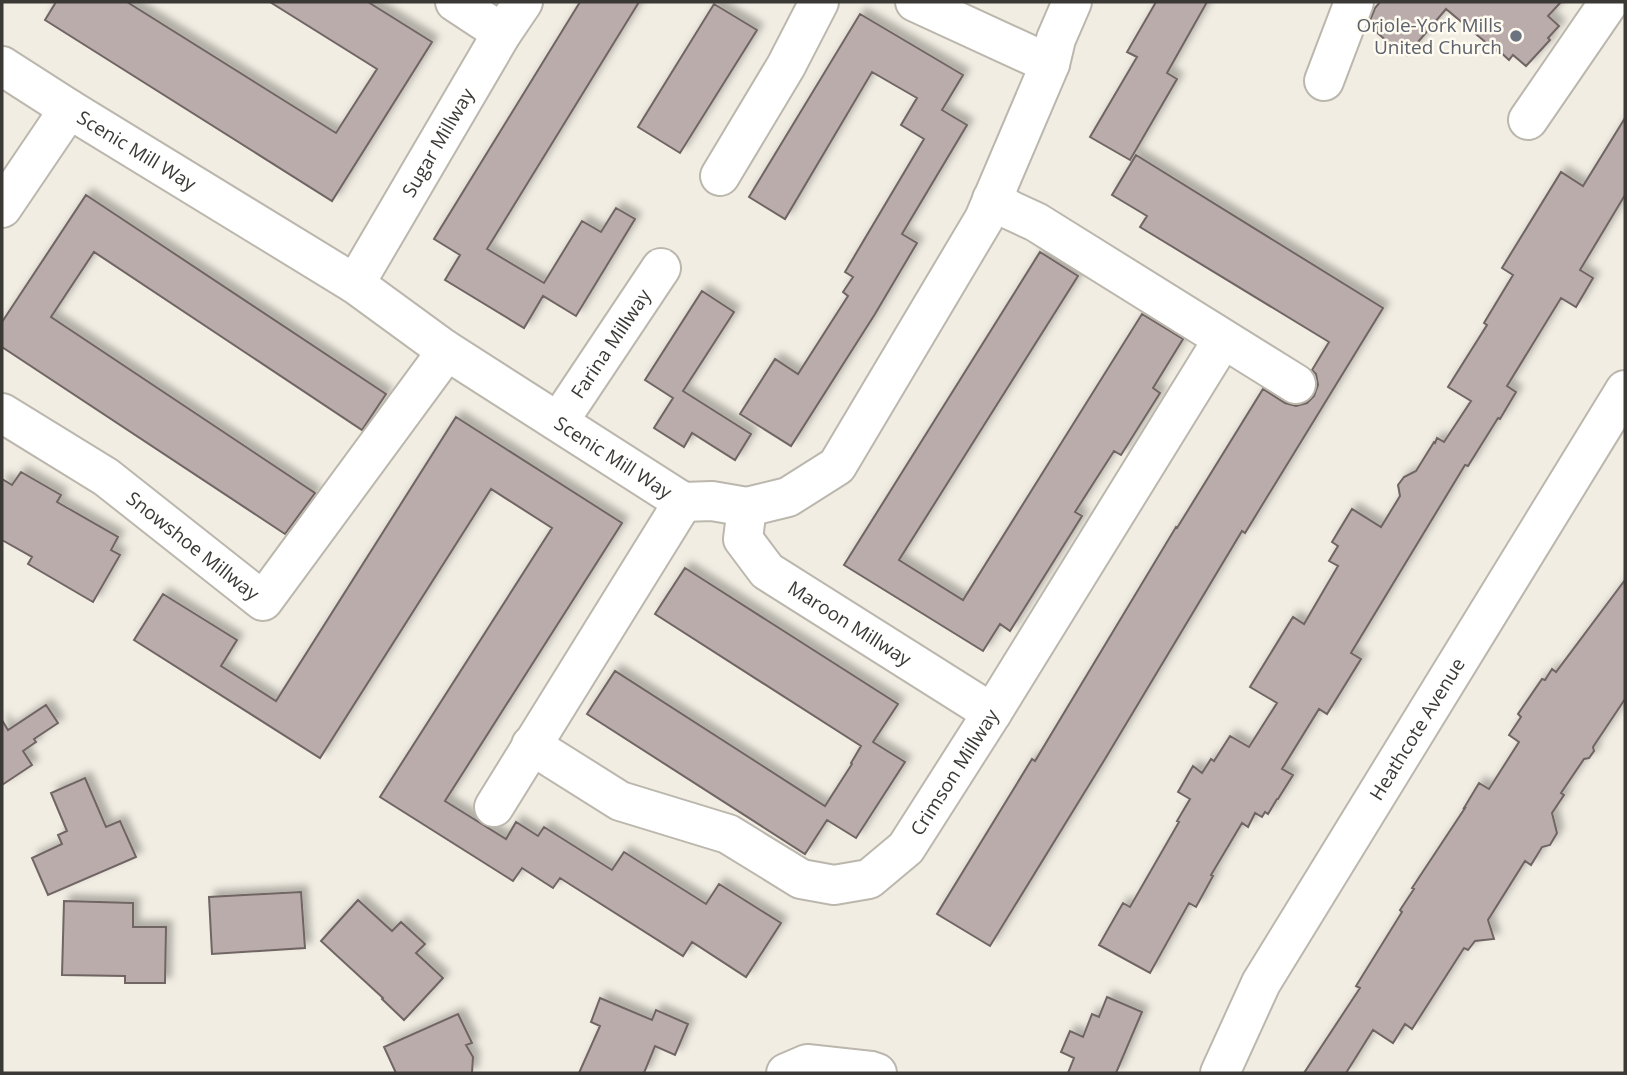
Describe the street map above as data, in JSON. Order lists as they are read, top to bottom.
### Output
{
  "streets": {
    "street": [
      "Sugar Millway",
      "Scenic Mill Way",
      "Farina Millway",
      "Snowshoe Millway",
      "Maroon Millway",
      "Heathcote Avenue",
      "Crimson Millway"
    ]
  },
  "crossings": [
    ["Sugar Millway", "Scenic Mill Way"],
    ["Scenic Mill Way", "Farina Millway"],
    ["Scenic Mill Way", "Snowshoe Millway"],
    ["Scenic Mill Way", "Maroon Millway"],
    ["Maroon Millway", "Crimson Millway"]
  ],
  "places": ["Oriole-York Mills United Church"]
}
